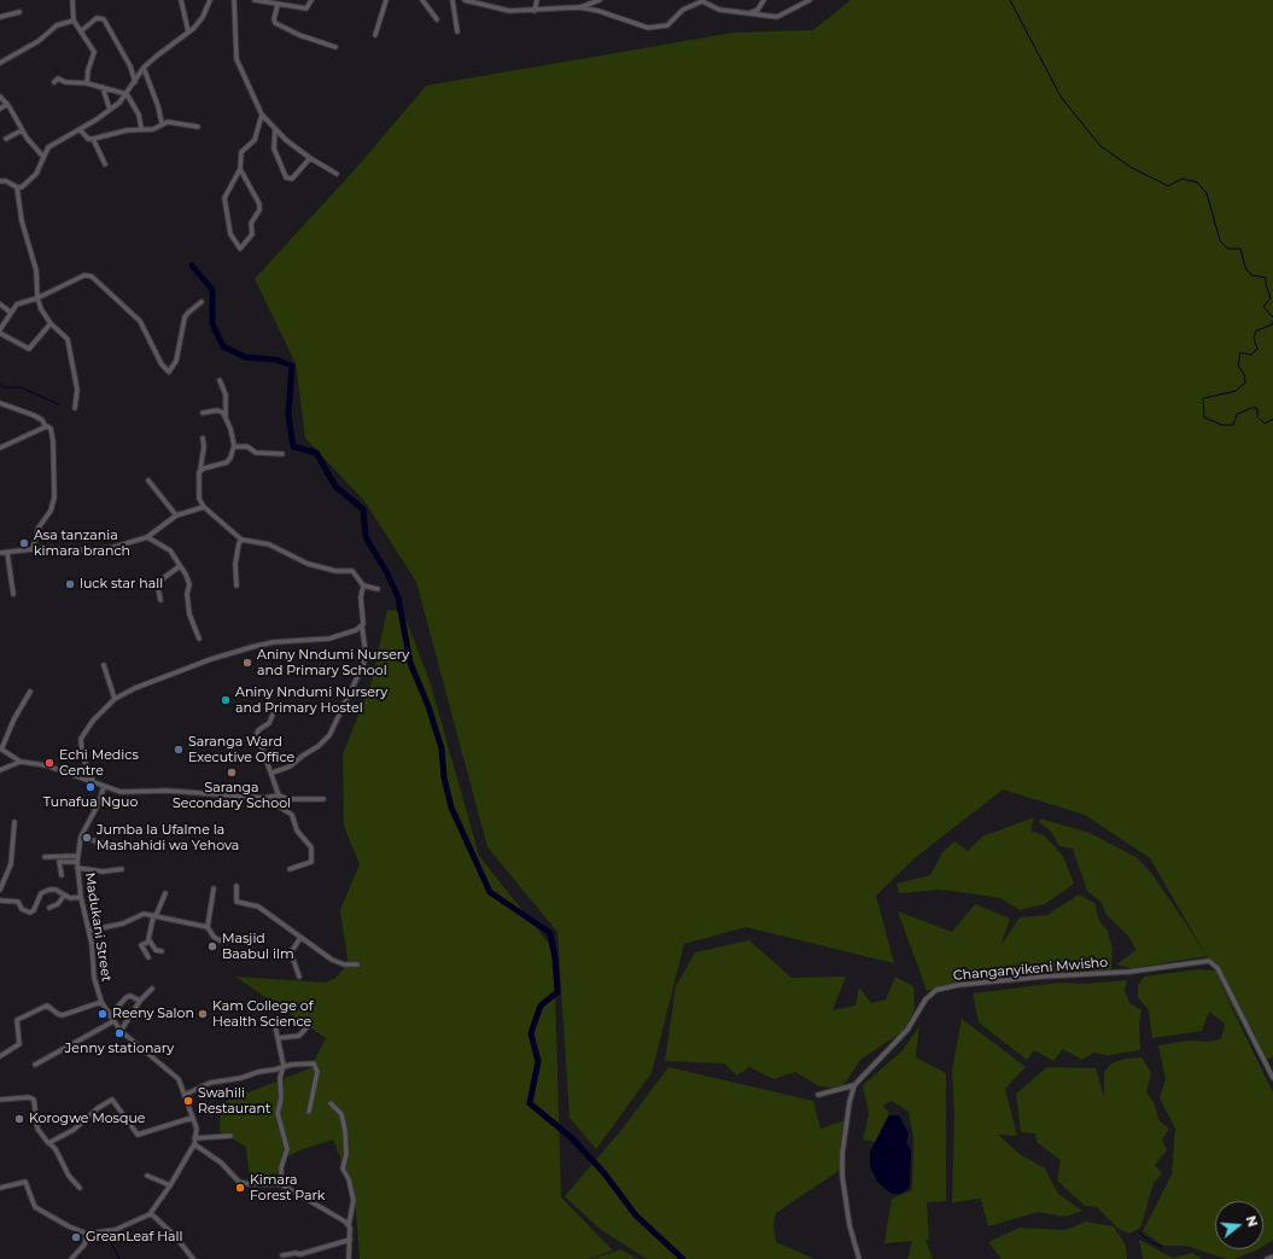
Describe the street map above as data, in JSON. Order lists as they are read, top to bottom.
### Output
{
  "streets": {
    "street": ["Madukani Street", "Changanyikeni Mwisho"]
  },
  "places": [
    "Asa tanzania kimara branch",
    "luck star hall",
    "Aniny Nndumi Nursery and Primary School",
    "Aniny Nndumi Nursery and Primary Hostel",
    "Saranga Ward Executive Office",
    "Echi Medics Centre",
    "Saranga Secondary School",
    "Tunafua Nguo",
    "Jumba la Ufalme la Mashahidi wa Yehova",
    "Masjid Baabul ilm",
    "Reeny Salon",
    "Kam College of Health Science",
    "Jenny stationary",
    "Swahili Restaurant",
    "Korogwe Mosque",
    "Kimara Forest Park",
    "GreanLeaf Hall"
  ],
  "north": "right"
}
